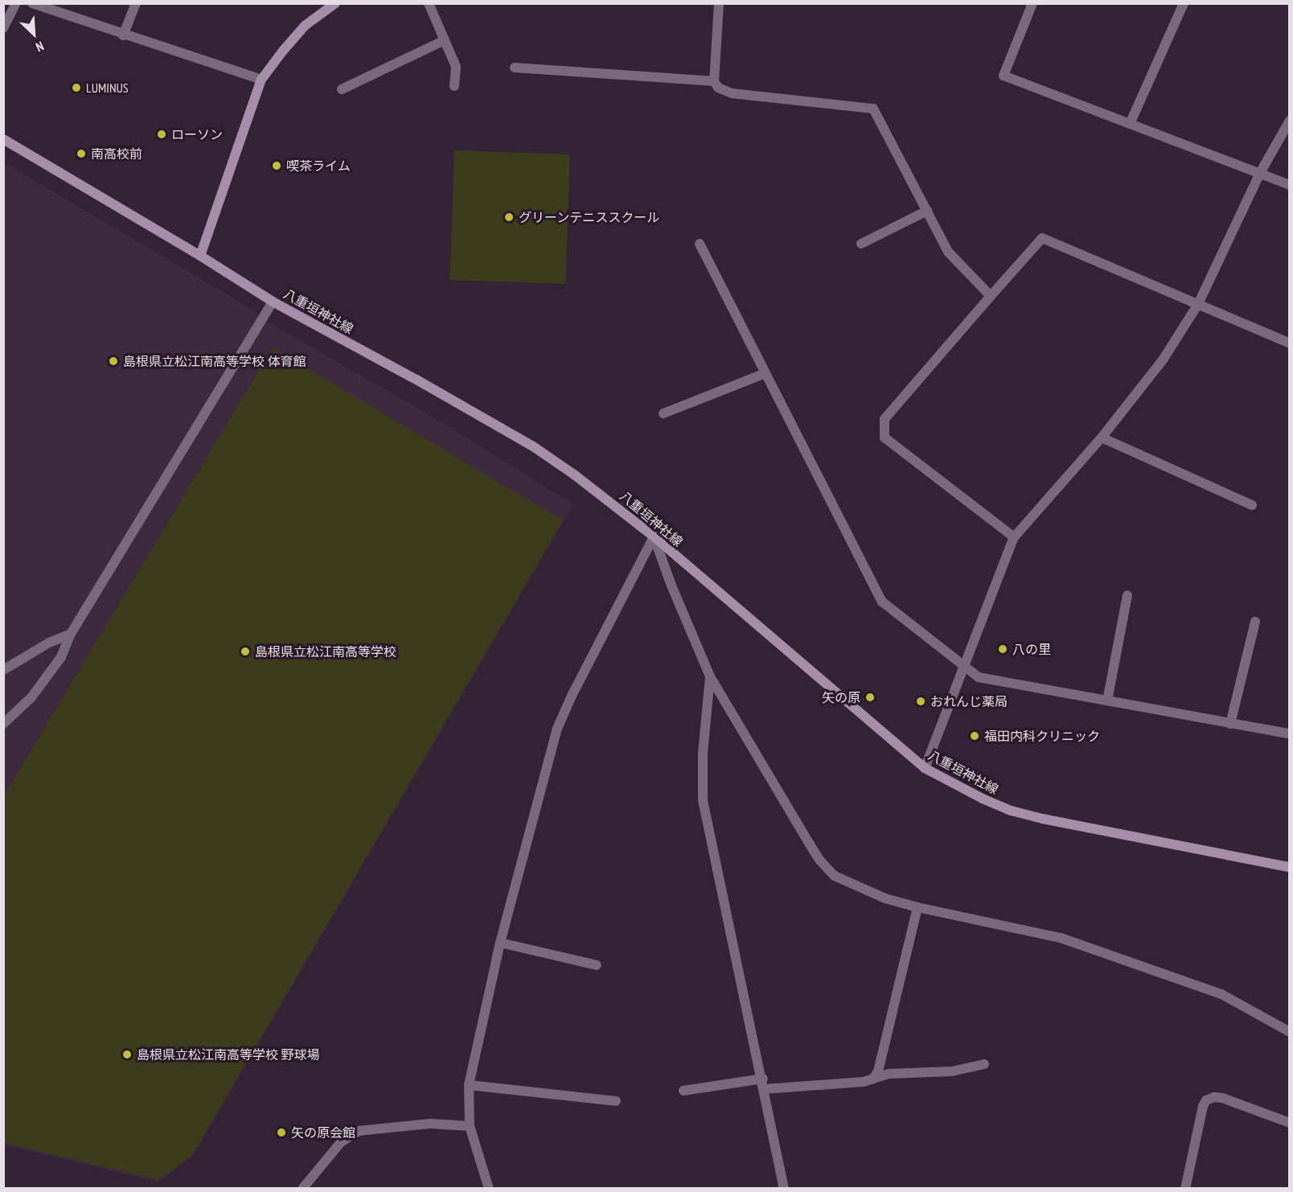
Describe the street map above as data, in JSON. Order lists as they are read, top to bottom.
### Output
{
  "streets": {
    "main road": ["八重垣神社線"]
  },
  "places": [
    "LUMINUS",
    "ローソン",
    "南高校前",
    "喫茶ライム",
    "グリーンテニススクール",
    "島根県立松江南高等学校 体育館",
    "八の里",
    "島根県立松江南高等学校",
    "矢の原",
    "おれんじ薬局",
    "福田内科クリニック",
    "島根県立松江南高等学校 野球場",
    "矢の原会館"
  ],
  "north": "bottom right"
}
